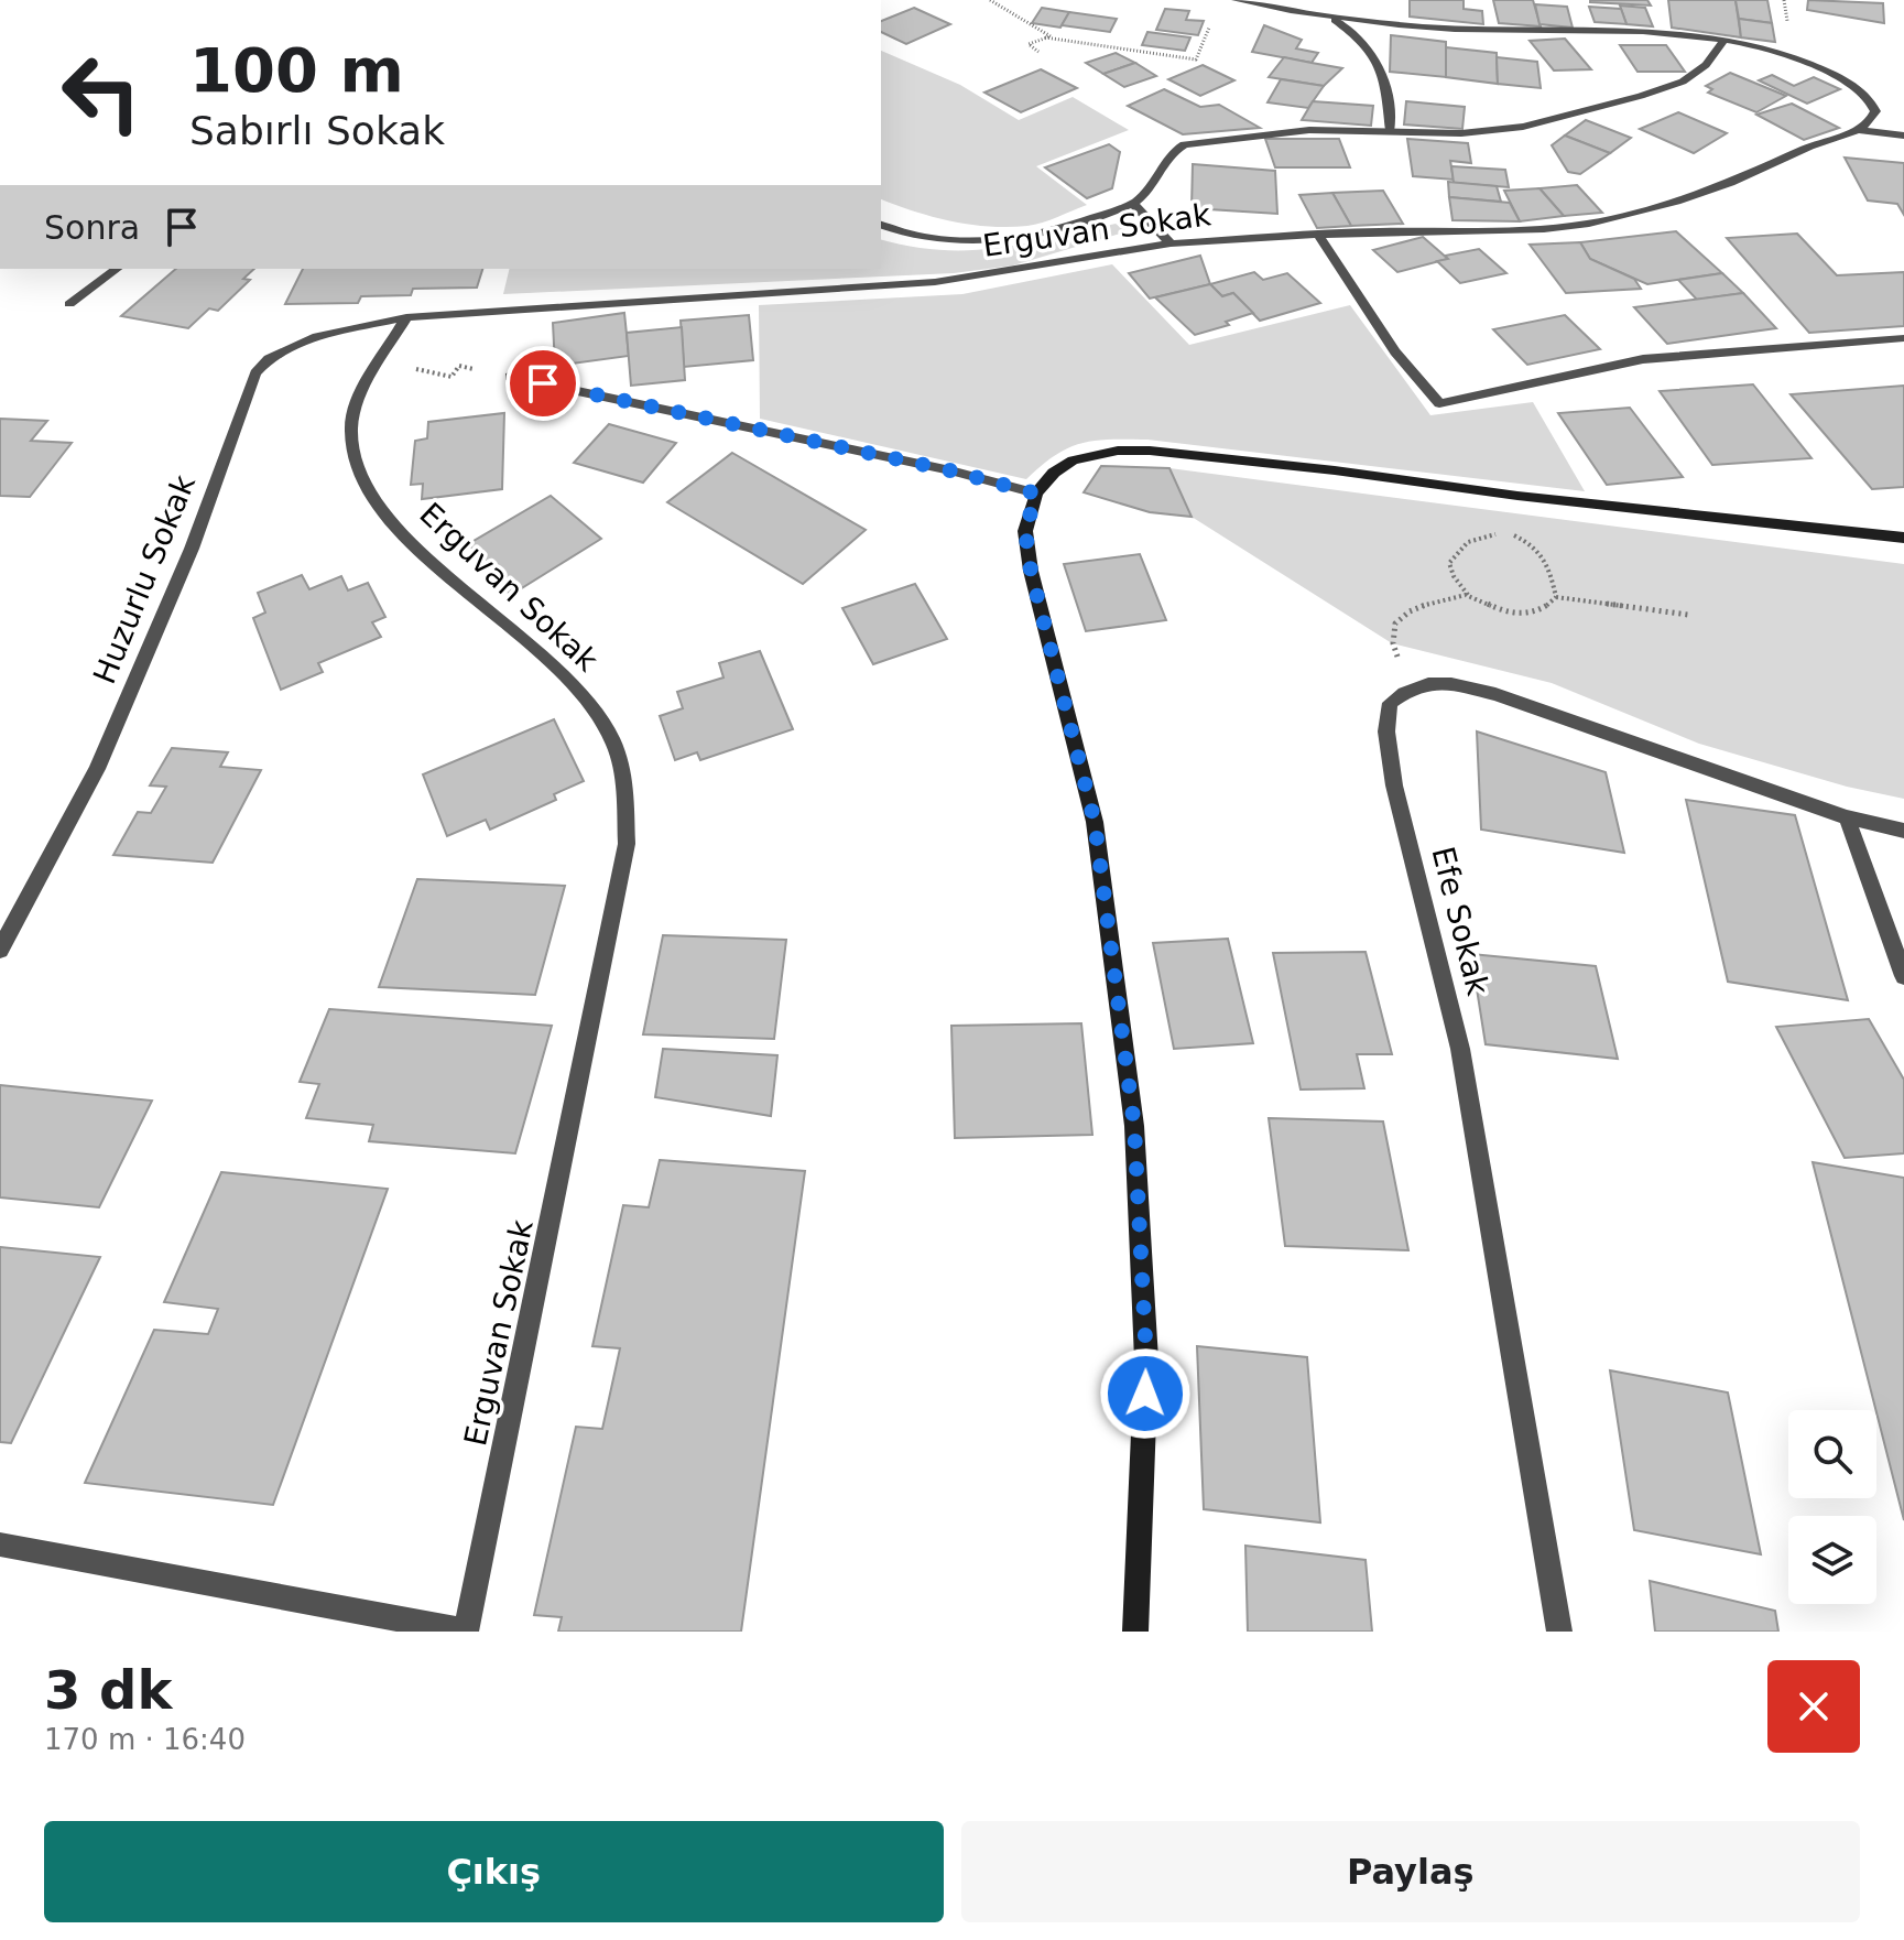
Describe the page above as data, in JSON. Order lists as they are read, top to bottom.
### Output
{
  "streets": {
    "street": ["Erguvan Sokak", "Huzurlu Sokak", "Efe Sokak"]
  },
  "crossings": [
    ["Erguvan Sokak", "Huzurlu Sokak"]
  ],
  "page": {
    "turn": ["100 m", "Sabırlı Sokak"],
    "then": "Sonra",
    "heading": ["3 dk", "170 m · 16:40"],
    "buttons": ["Çıkış", "Paylaş"]
  }
}
